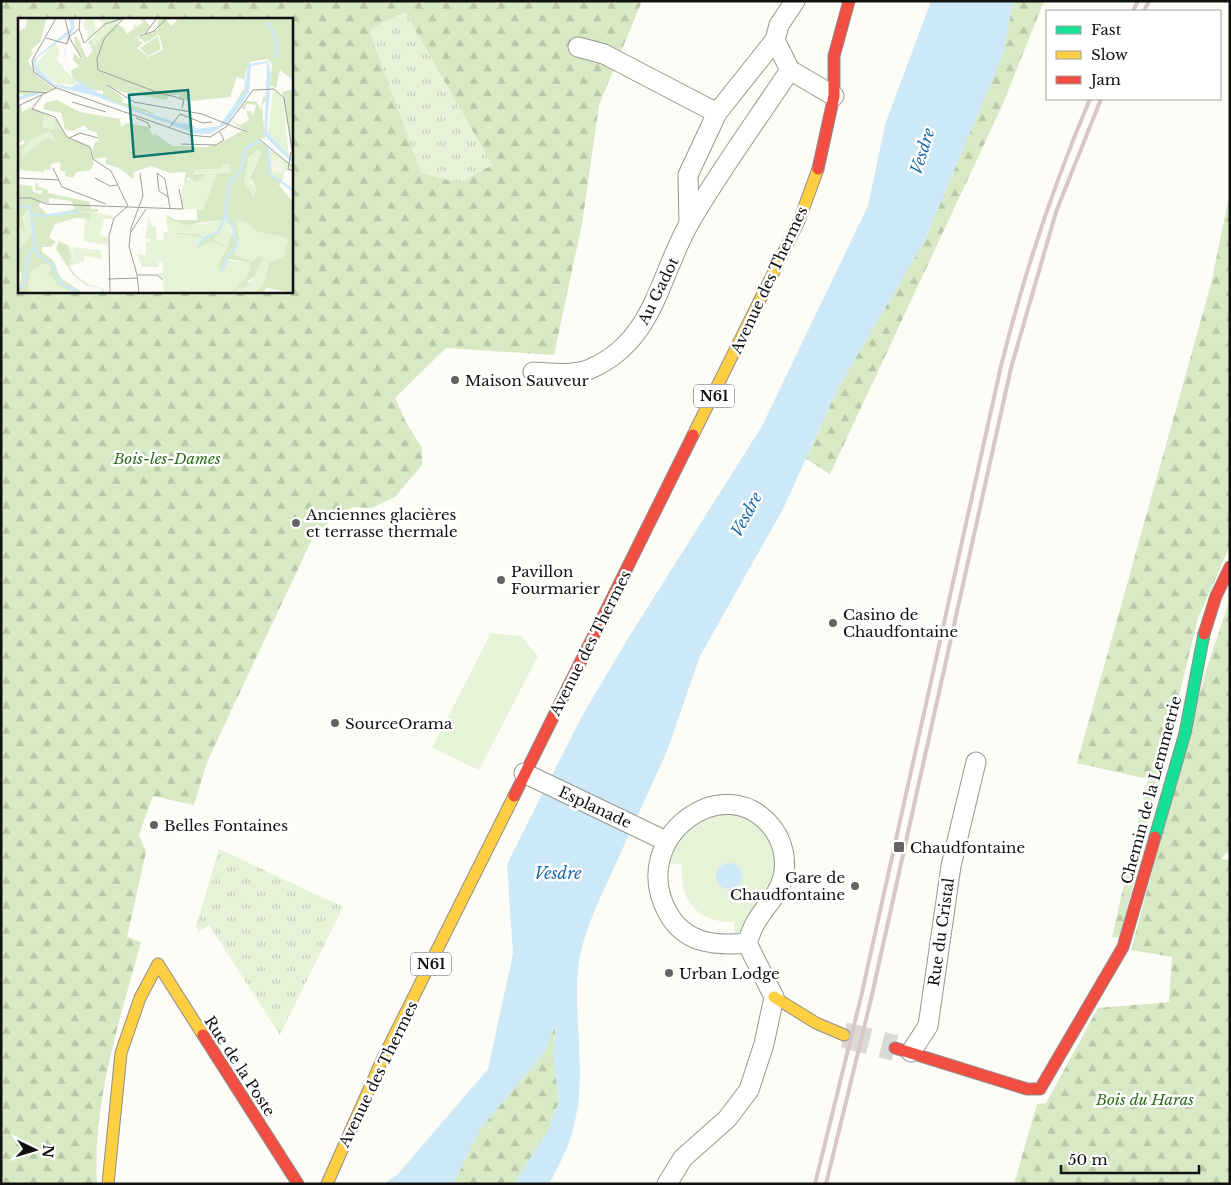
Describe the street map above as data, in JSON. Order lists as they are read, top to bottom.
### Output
{
  "streets": {
    "main road": [
      "Avenue des Thermes",
      "N61",
      "Chemin de la Lemmetrie",
      "Rue de la Poste"
    ],
    "street": ["Au Gadot", "Esplanade", "Rue du Cristal"]
  },
  "crossings": [
    ["Avenue des Thermes", "Esplanade"],
    ["Chemin de la Lemmetrie", "Rue du Cristal"]
  ],
  "water": ["Vesdre"],
  "parks": ["Bois-les-Dames", "Bois du Haras"],
  "places": {
    "other": [
      "Maison Sauveur",
      "Anciennes glacières et terrasse thermale",
      "Pavillon Fourmarier",
      "Casino de Chaudfontaine",
      "SourceOrama",
      "Belles Fontaines",
      "Gare de Chaudfontaine",
      "Urban Lodge"
    ],
    "transit": ["Chaudfontaine"]
  },
  "legend": ["Fast", "Slow", "Jam"],
  "scale_bar": "50 m",
  "north": "right"
}
